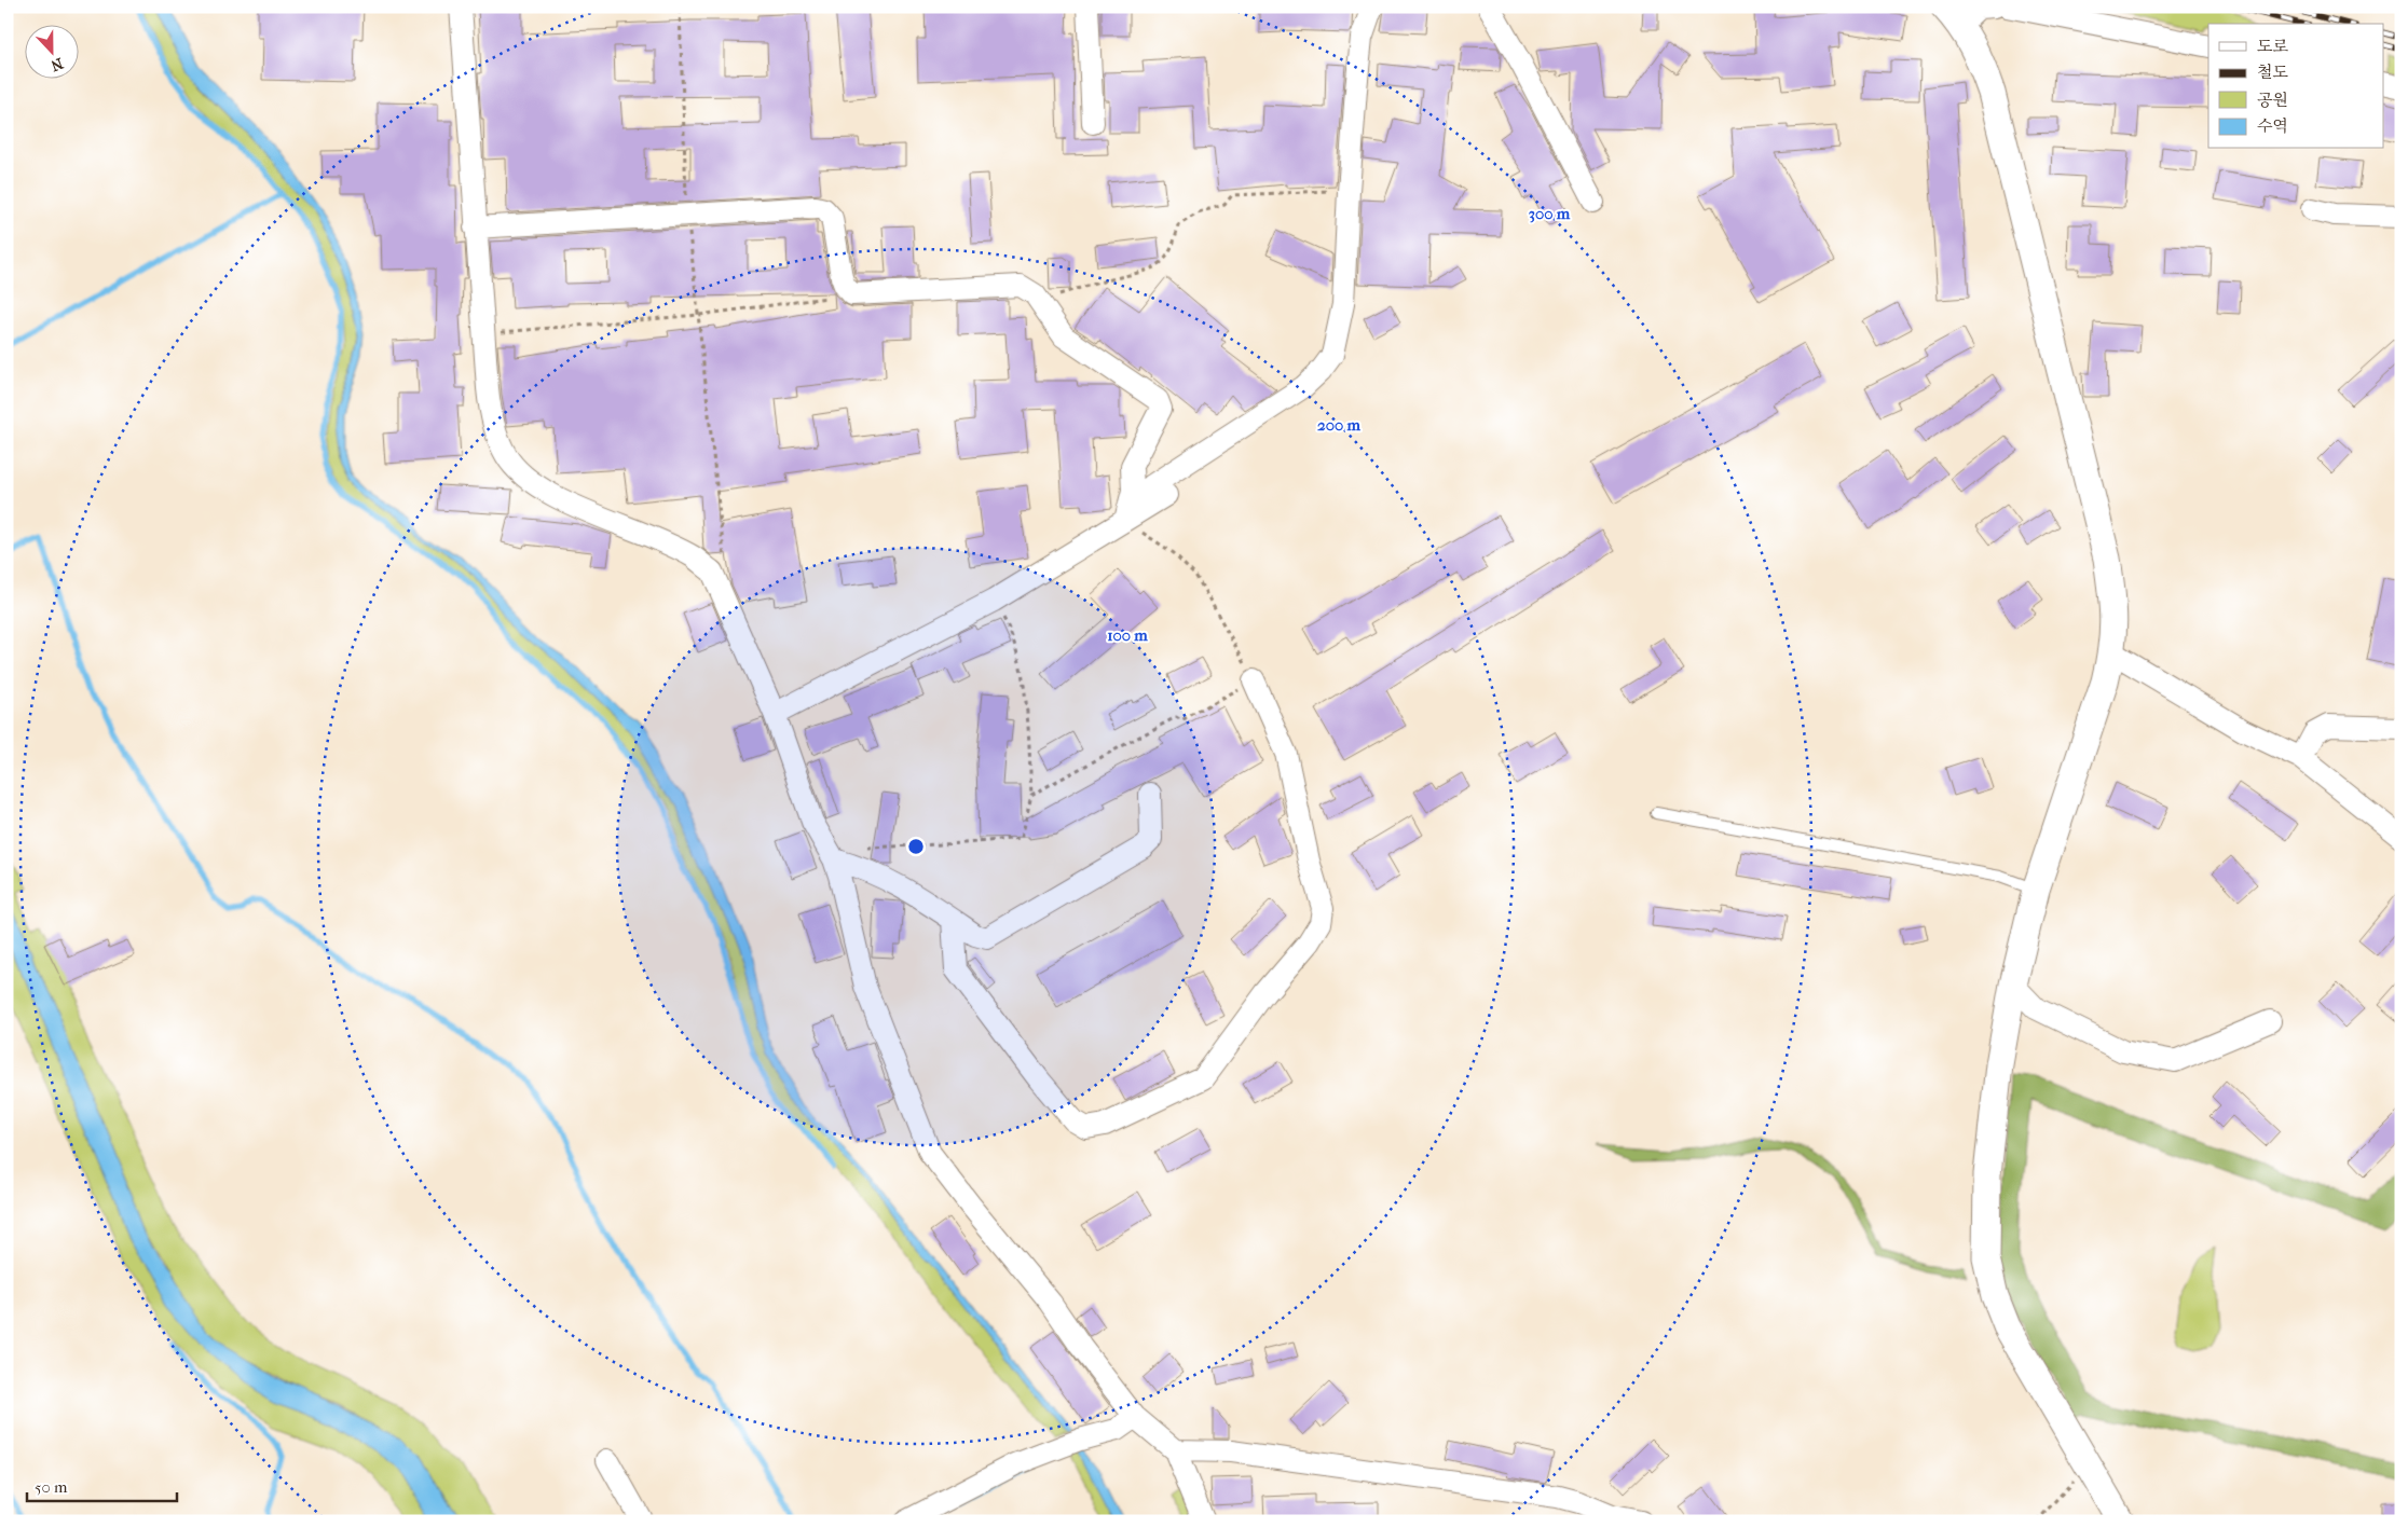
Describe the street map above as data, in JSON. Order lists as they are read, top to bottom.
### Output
{
  "legend": [
    "도로",
    "철도",
    "공원",
    "수역"
  ],
  "scale_bar": "50 m",
  "north": "bottom",
  "rings": ["300 m", "200 m", "100 m"]
}
